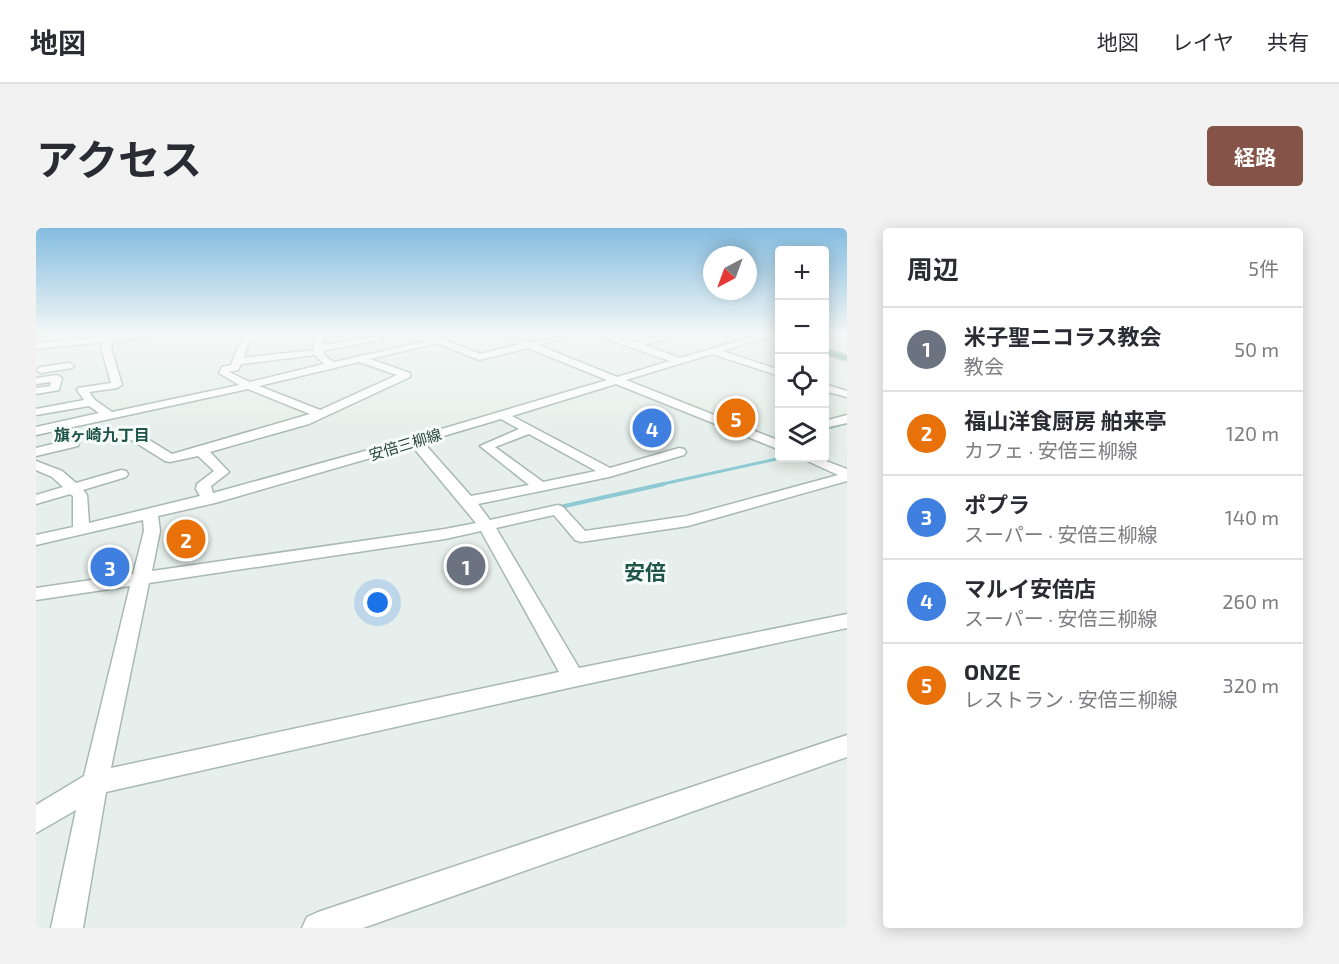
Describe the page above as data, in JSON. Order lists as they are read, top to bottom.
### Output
{
  "streets": {
    "street": ["安倍三柳線"]
  },
  "districts": ["旗ヶ崎九丁目", "安倍"],
  "north": "bottom left",
  "page": {
    "header": "地図",
    "nav": ["地図", "レイヤ", "共有"],
    "title": "アクセス",
    "buttons": "経路",
    "heading": ["周辺", "5件"],
    "map_buttons": ["+", "−"],
    "list": [
      {
        "mark": "1",
        "name": "米子聖ニコラス教会",
        "note": "教会",
        "value": "50 m"
      },
      {
        "mark": "2",
        "name": "福山洋食厨房 舶来亭",
        "note": "カフェ · 安倍三柳線",
        "value": "120 m"
      },
      {
        "mark": "3",
        "name": "ポプラ",
        "note": "スーパー · 安倍三柳線",
        "value": "140 m"
      },
      {
        "mark": "4",
        "name": "マルイ安倍店",
        "note": "スーパー · 安倍三柳線",
        "value": "260 m"
      },
      {
        "mark": "5",
        "name": "ONZE",
        "note": "レストラン · 安倍三柳線",
        "value": "320 m"
      }
    ],
    "pins": [
      "5",
      "4",
      "2",
      "1",
      "3"
    ]
  }
}
